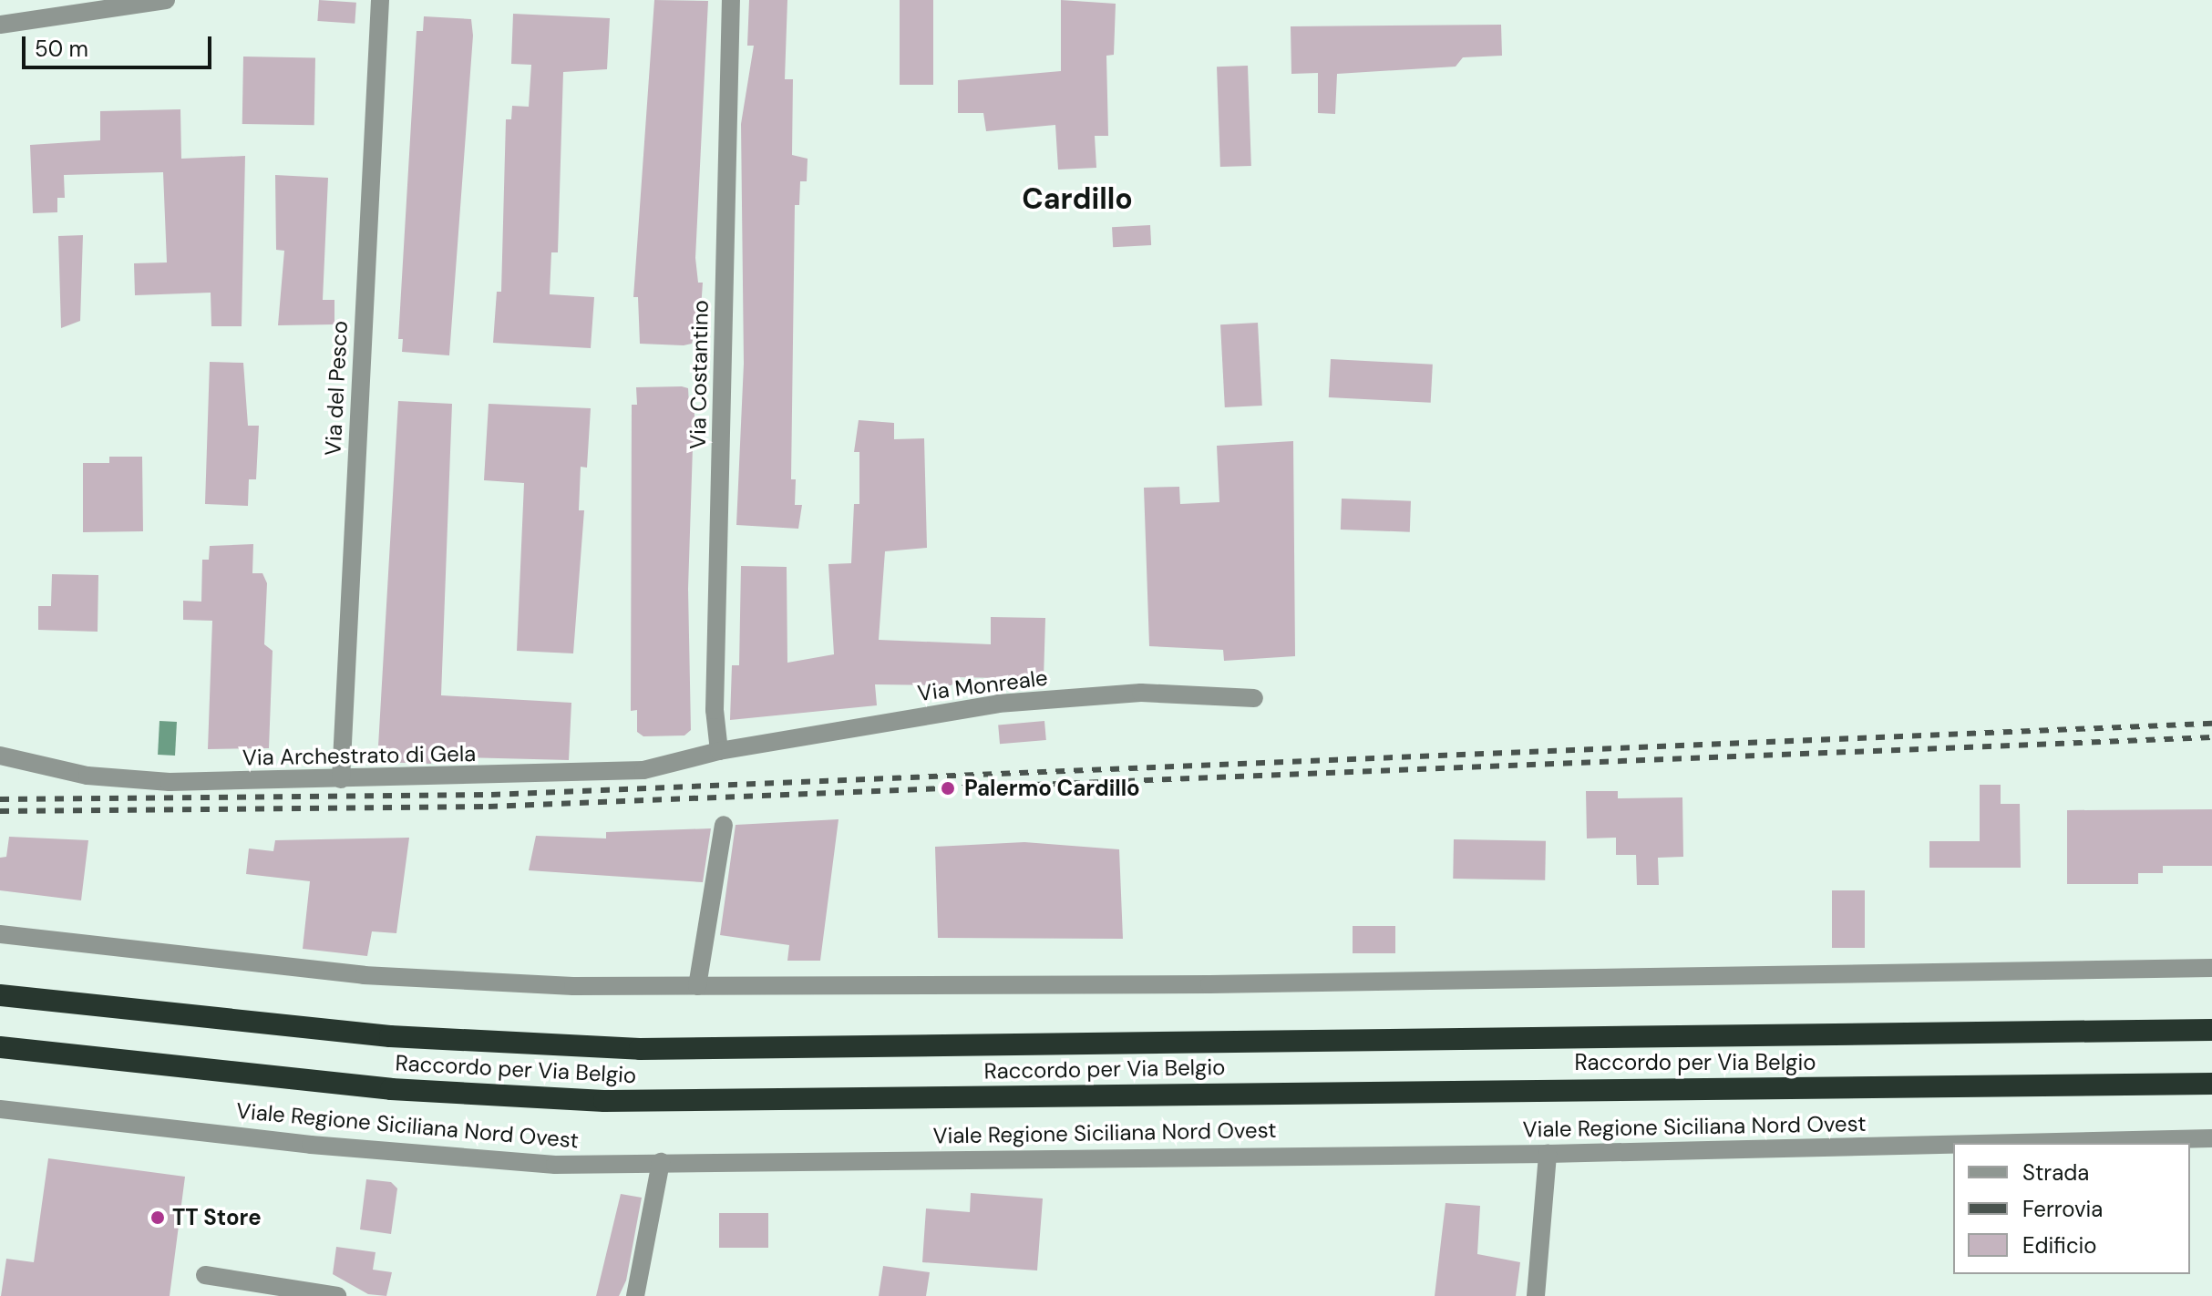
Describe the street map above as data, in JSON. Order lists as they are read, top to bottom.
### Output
{
  "streets": {
    "highway": ["Raccordo per Via Belgio"],
    "street": [
      "Via Costantino",
      "Via del Pesco",
      "Via Monreale",
      "Via Archestrato di Gela",
      "Viale Regione Siciliana Nord Ovest"
    ]
  },
  "crossings": [
    ["Via Costantino", "Via Monreale"],
    ["Via Costantino", "Via Archestrato di Gela"],
    ["Via del Pesco", "Via Archestrato di Gela"],
    ["Via Monreale", "Via Archestrato di Gela"]
  ],
  "districts": ["Cardillo"],
  "places": ["Palermo Cardillo", "TT Store"],
  "legend": ["Strada", "Ferrovia", "Edificio"],
  "scale_bar": "50 m"
}
